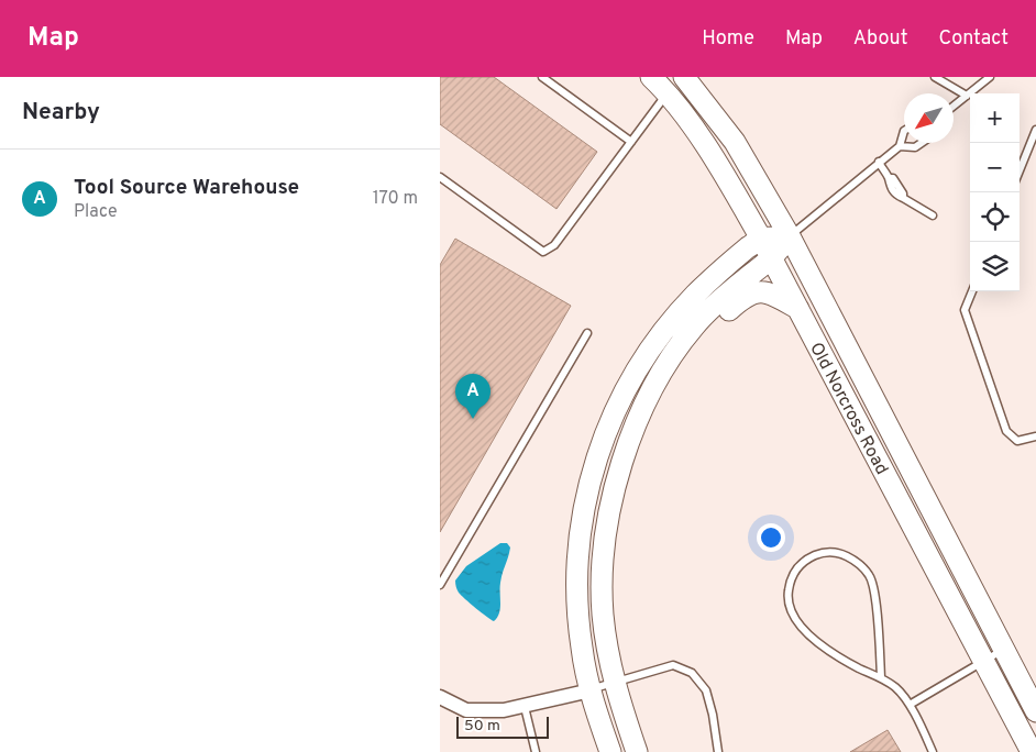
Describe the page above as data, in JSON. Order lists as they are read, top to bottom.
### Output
{
  "streets": {
    "main road": ["Old Norcross Road"]
  },
  "scale_bar": "50 m",
  "north": "bottom left",
  "page": {
    "header": "Map",
    "nav": [
      "Home",
      "Map",
      "About",
      "Contact"
    ],
    "heading": "Nearby",
    "map_buttons": ["+", "−"],
    "list": [
      {
        "mark": "A",
        "name": "Tool Source Warehouse",
        "note": "Place",
        "value": "170 m"
      }
    ],
    "pins": "A",
    "scale": "50 m"
  }
}
